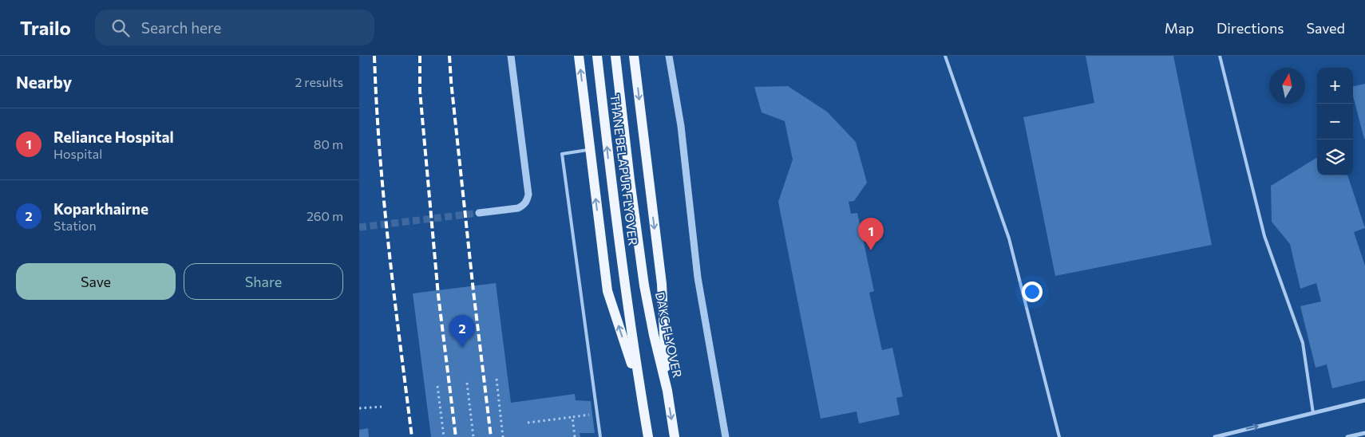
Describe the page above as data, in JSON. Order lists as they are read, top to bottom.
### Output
{
  "streets": {
    "main road": ["THANE BELAPUR FLYOVER", "DAKC FLYOVER"]
  },
  "crossings": [
    ["THANE BELAPUR FLYOVER", "DAKC FLYOVER"]
  ],
  "north": "top",
  "page": {
    "header": "Trailo",
    "search": "Search here",
    "nav": ["Map", "Directions", "Saved"],
    "heading": ["Nearby", "2 results"],
    "map_buttons": ["+", "−"],
    "list": [
      {
        "mark": "1",
        "name": "Reliance Hospital",
        "note": "Hospital",
        "value": "80 m"
      },
      {
        "mark": "2",
        "name": "Koparkhairne",
        "note": "Station",
        "value": "260 m"
      }
    ],
    "pins": ["1", "2"],
    "buttons": ["Save", "Share"]
  }
}
